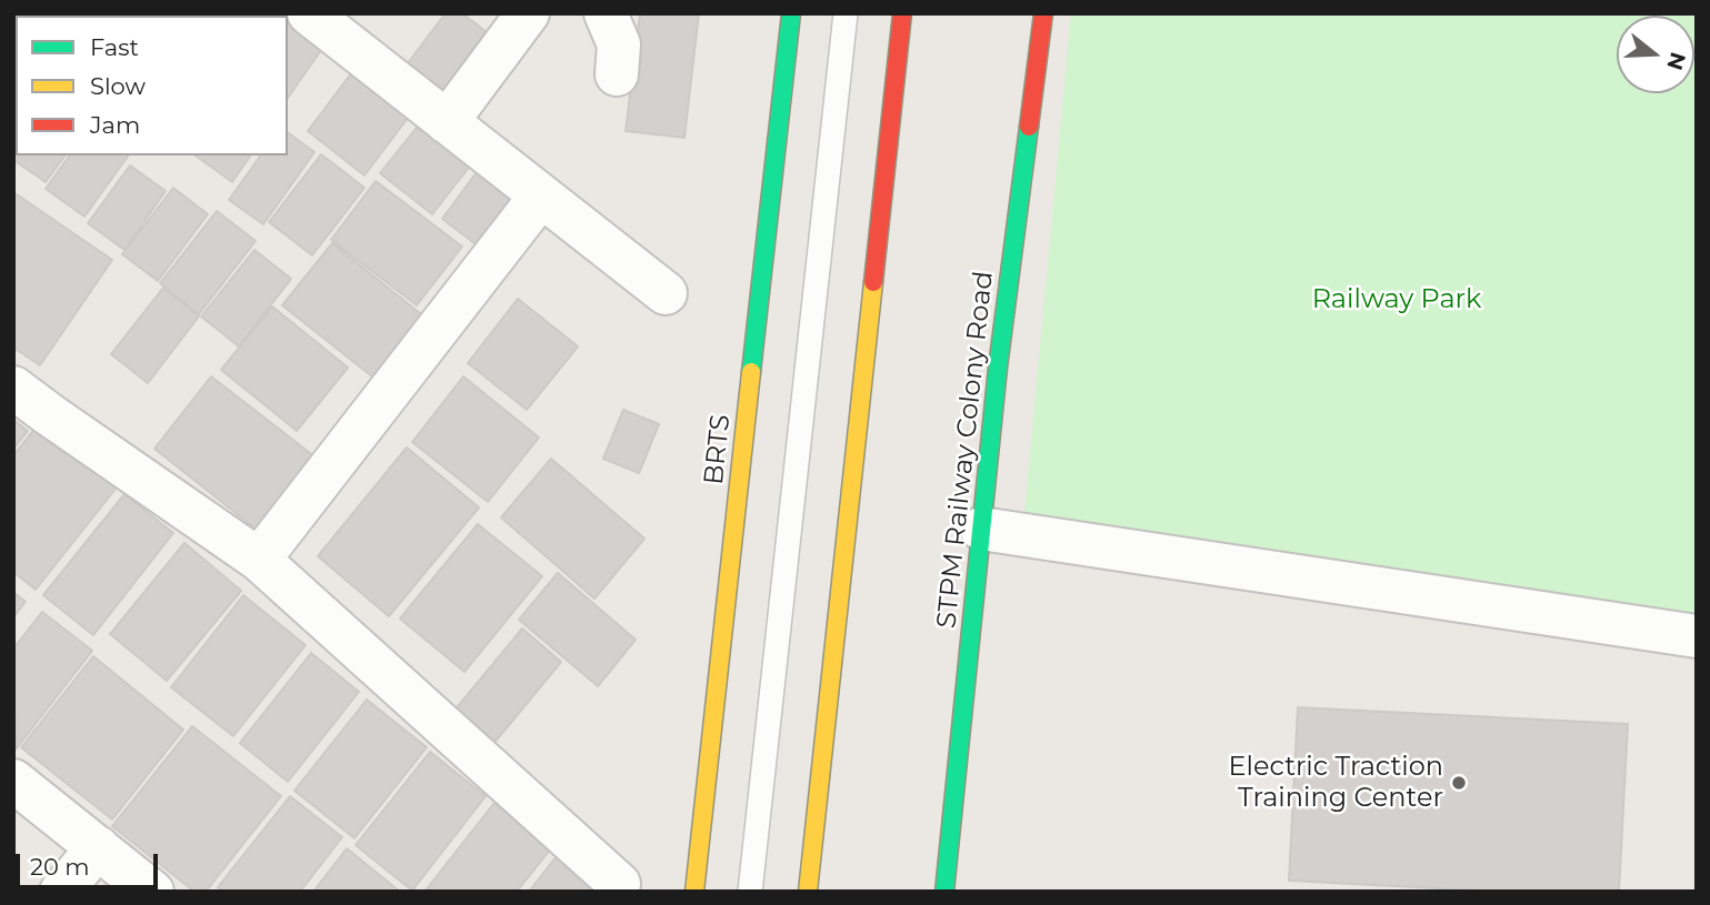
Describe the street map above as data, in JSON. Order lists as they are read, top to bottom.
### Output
{
  "streets": {
    "main road": ["BRTS", "STPM Railway Colony Road"]
  },
  "parks": ["Railway Park"],
  "places": ["Electric Traction Training Center"],
  "legend": ["Fast", "Slow", "Jam"],
  "scale_bar": "20 m",
  "north": "right"
}
